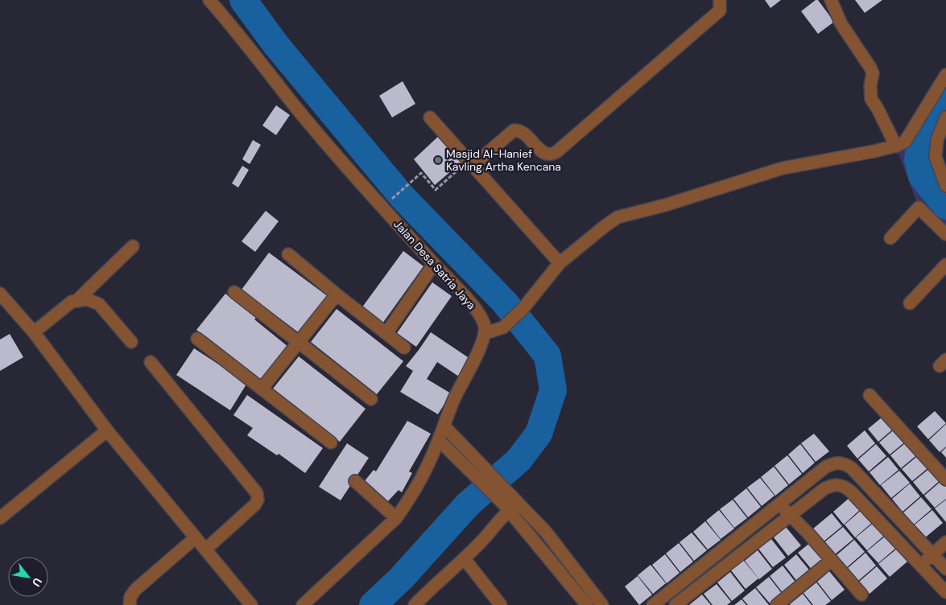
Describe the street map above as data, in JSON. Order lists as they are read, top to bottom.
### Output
{
  "streets": {
    "street": ["Jalan Desa Satria Jaya"]
  },
  "places": ["Masjid Al-Hanief Kavling Artha Kencana"],
  "north": "bottom right"
}
